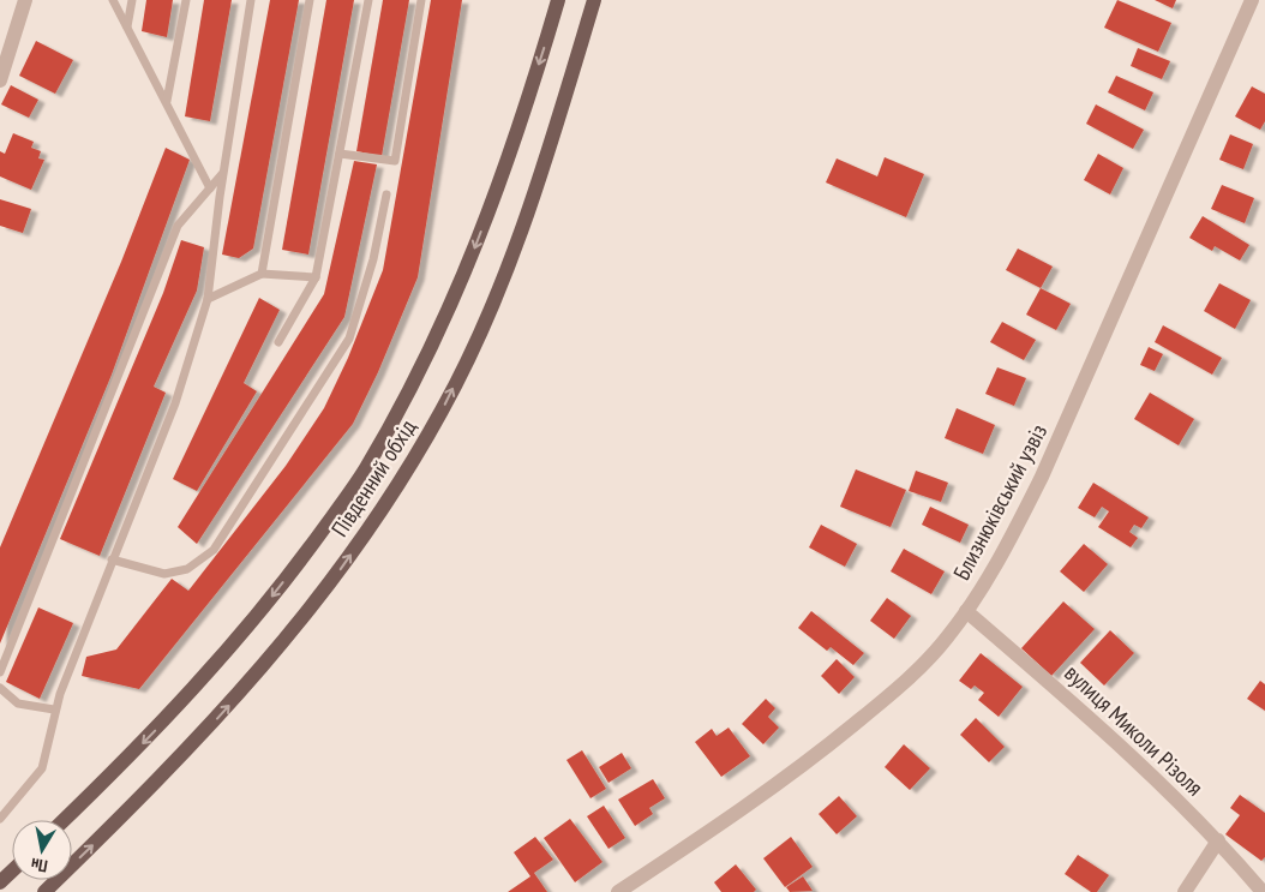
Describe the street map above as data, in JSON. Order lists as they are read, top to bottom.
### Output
{
  "streets": {
    "main road": ["Південний обхід"],
    "street": ["Близнюківський узвіз", "вулиця Миколи Різоля"]
  },
  "crossings": [
    ["Близнюківський узвіз", "вулиця Миколи Різоля"]
  ],
  "north": "bottom"
}
